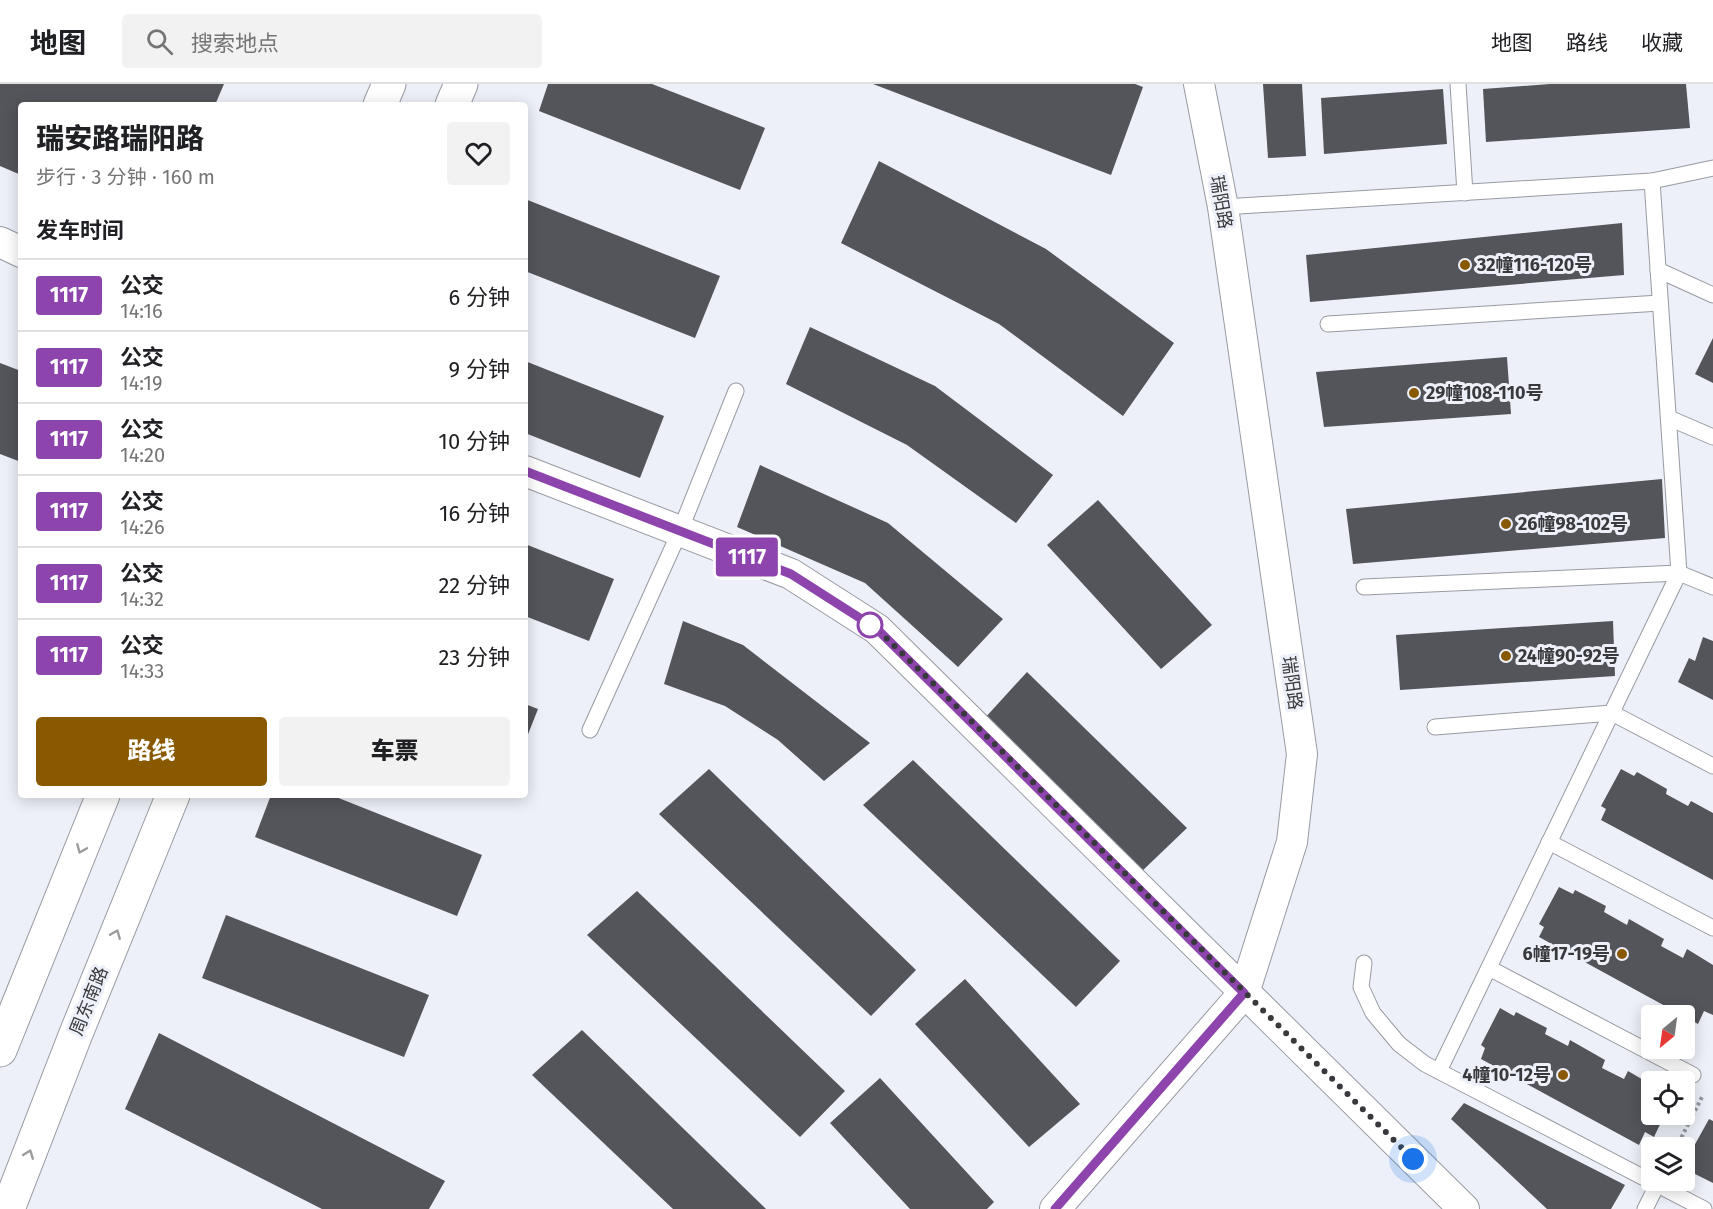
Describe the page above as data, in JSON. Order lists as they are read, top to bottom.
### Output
{
  "streets": {
    "street": ["瑞阳路", "周东南路"]
  },
  "places": [
    "32幢116-120号",
    "29幢108-110号",
    "26幢98-102号",
    "24幢90-92号",
    "6幢17-19号",
    "4幢10-12号"
  ],
  "lines": ["bus line 1117"],
  "north": "bottom left",
  "page": {
    "header": "地图",
    "search": "搜索地点",
    "nav": ["地图", "路线", "收藏"],
    "on_map": "1117",
    "heading": [
      ["瑞安路瑞阳路", "步行 · 3 分钟 · 160 m"],
      "发车时间"
    ],
    "list": [
      {
        "mark": "1117",
        "name": "公交",
        "note": "14:16",
        "value": "6 分钟"
      },
      {
        "mark": "1117",
        "name": "公交",
        "note": "14:19",
        "value": "9 分钟"
      },
      {
        "mark": "1117",
        "name": "公交",
        "note": "14:20",
        "value": "10 分钟"
      },
      {
        "mark": "1117",
        "name": "公交",
        "note": "14:26",
        "value": "16 分钟"
      },
      {
        "mark": "1117",
        "name": "公交",
        "note": "14:32",
        "value": "22 分钟"
      },
      {
        "mark": "1117",
        "name": "公交",
        "note": "14:33",
        "value": "23 分钟"
      }
    ],
    "buttons": ["路线", "车票"]
  }
}
